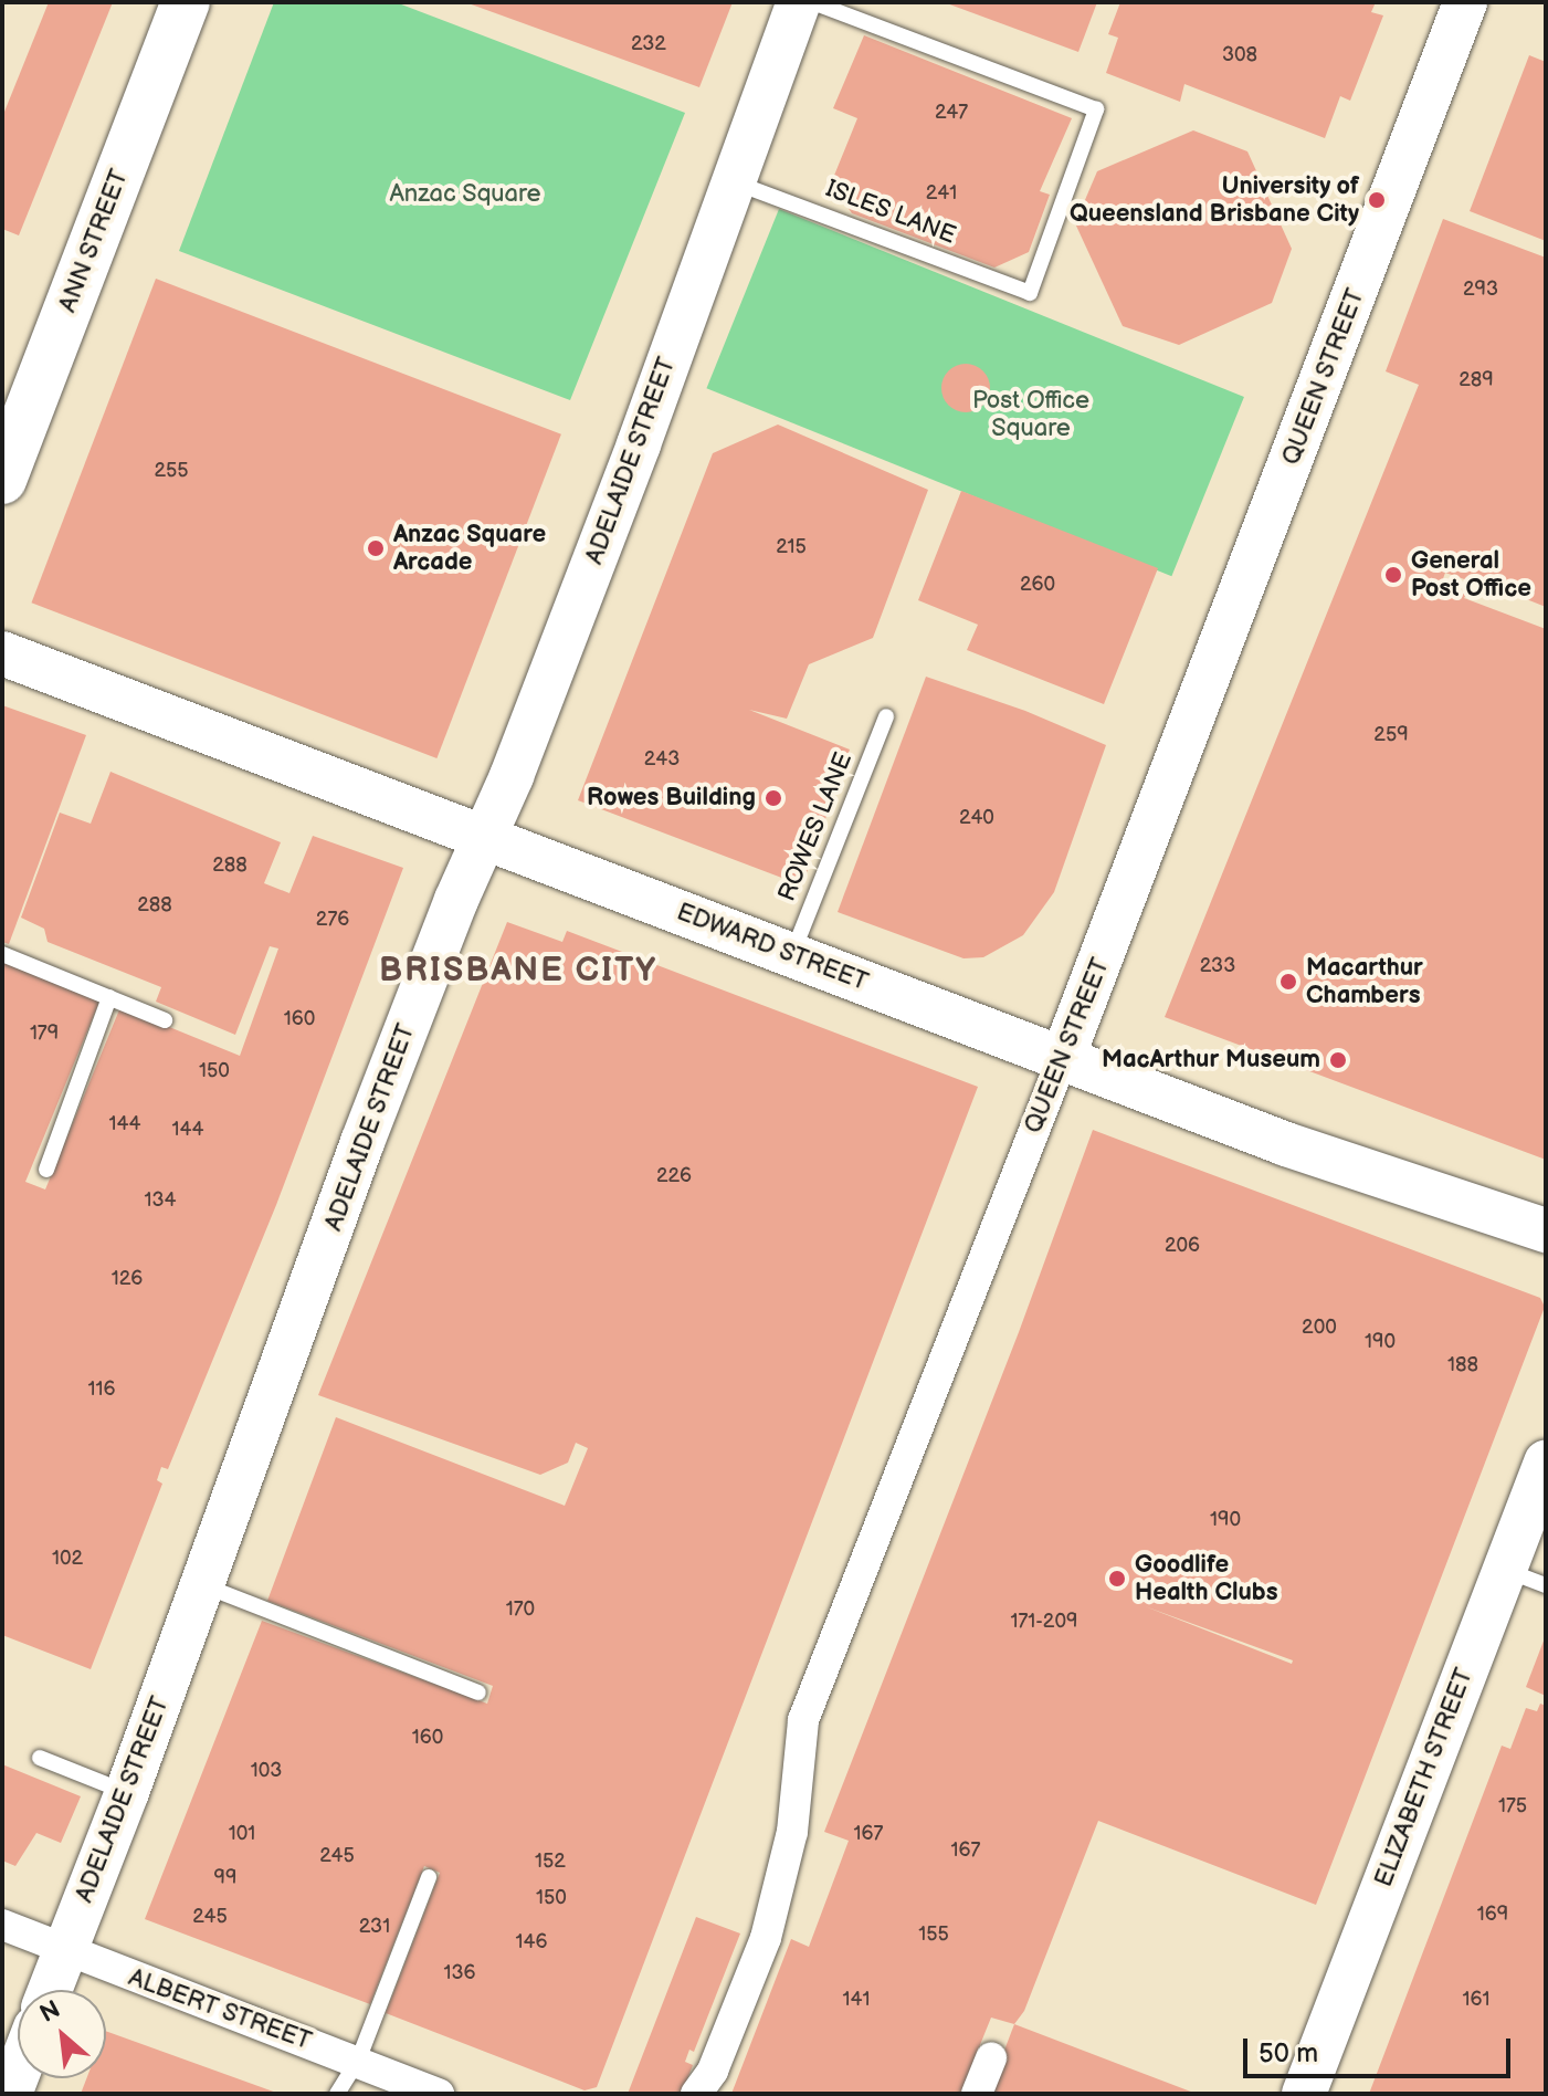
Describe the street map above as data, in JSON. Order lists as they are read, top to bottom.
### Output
{
  "streets": {
    "main road": ["ANN STREET"],
    "street": [
      "QUEEN STREET",
      "ADELAIDE STREET",
      "EDWARD STREET",
      "ELIZABETH STREET",
      "ALBERT STREET"
    ],
    "lane": ["ISLES LANE", "ROWES LANE"]
  },
  "crossings": [
    ["ISLES LANE", "ADELAIDE STREET"],
    ["QUEEN STREET", "EDWARD STREET"],
    ["ADELAIDE STREET", "EDWARD STREET"],
    ["ADELAIDE STREET", "ALBERT STREET"],
    ["ROWES LANE", "EDWARD STREET"]
  ],
  "districts": ["BRISBANE CITY"],
  "parks": ["Anzac Square", "Post Office Square"],
  "places": [
    "University of Queensland Brisbane City",
    "Anzac Square Arcade",
    "General Post Office",
    "Rowes Building",
    "Macarthur Chambers",
    "MacArthur Museum",
    "Goodlife Health Clubs"
  ],
  "house_numbers": [
    "232",
    "308",
    "247",
    "241",
    "293",
    "289",
    "255",
    "215",
    "260",
    "259",
    "243",
    "240",
    "288",
    "288",
    "276",
    "233",
    "160",
    "179",
    "150",
    "144",
    "144",
    "226",
    "134",
    "206",
    "126",
    "200",
    "190",
    "188",
    "116",
    "190",
    "102",
    "170",
    "171-209",
    "160",
    "103",
    "175",
    "101",
    "167",
    "167",
    "245",
    "152",
    "99",
    "150",
    "169",
    "245",
    "231",
    "155",
    "146",
    "136",
    "141",
    "161"
  ],
  "scale_bar": "50 m",
  "north": "top left"
}
